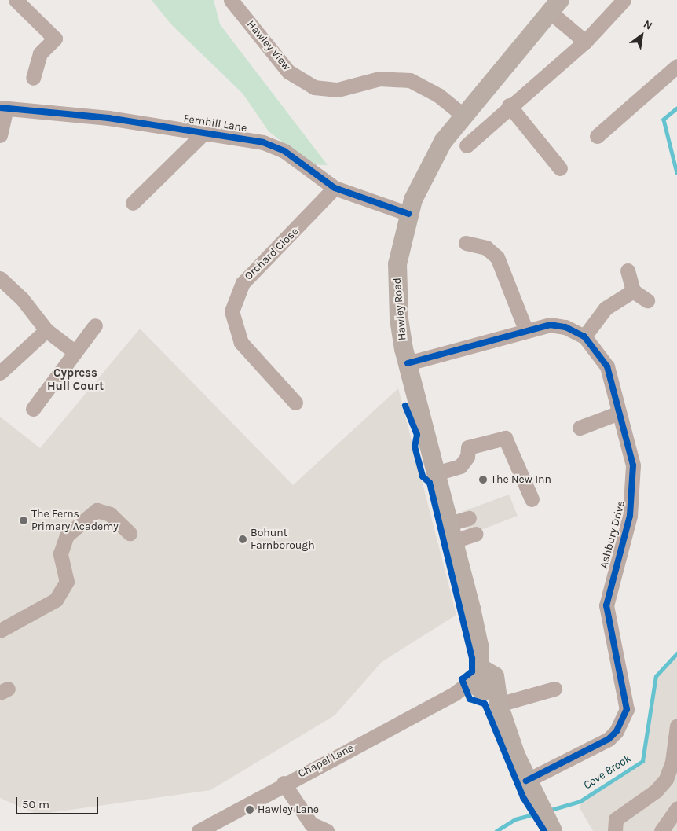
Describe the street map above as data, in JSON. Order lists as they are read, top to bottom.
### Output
{
  "streets": {
    "main road": ["Hawley Road"],
    "street": [
      "Hawley View",
      "Fernhill Lane",
      "Orchard Close",
      "Ashbury Drive",
      "Chapel Lane"
    ]
  },
  "crossings": [
    ["Hawley View", "Hawley Road"],
    ["Fernhill Lane", "Orchard Close"],
    ["Fernhill Lane", "Hawley Road"],
    ["Hawley Road", "Ashbury Drive"],
    ["Hawley Road", "Chapel Lane"]
  ],
  "districts": ["Cypress Hull Court"],
  "water": ["Cove Brook"],
  "places": [
    "The New Inn",
    "The Ferns Primary Academy",
    "Bohunt Farnborough",
    "Hawley Lane"
  ],
  "scale_bar": "50 m",
  "north": "top right"
}
